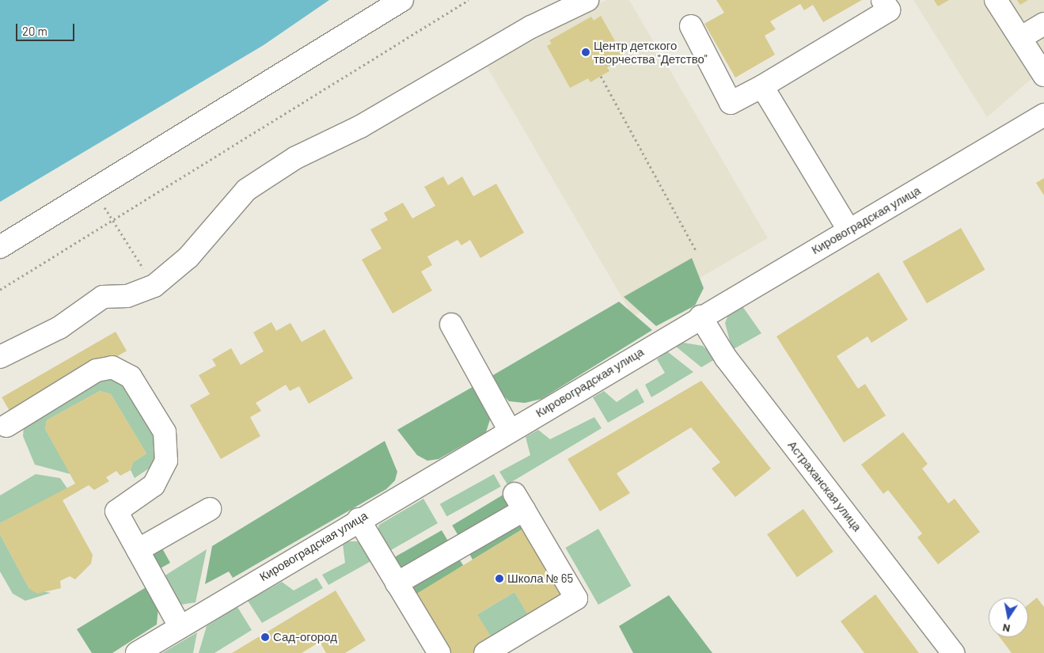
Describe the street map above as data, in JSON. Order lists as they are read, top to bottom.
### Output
{
  "streets": {
    "street": ["Кировоградская улица", "Астраханская улица"]
  },
  "crossings": [
    ["Кировоградская улица", "Астраханская улица"]
  ],
  "places": ["Центр детского творчества \"Детство\"", "Школа № 65", "Сад-огород"],
  "scale_bar": "20 m",
  "north": "bottom"
}
